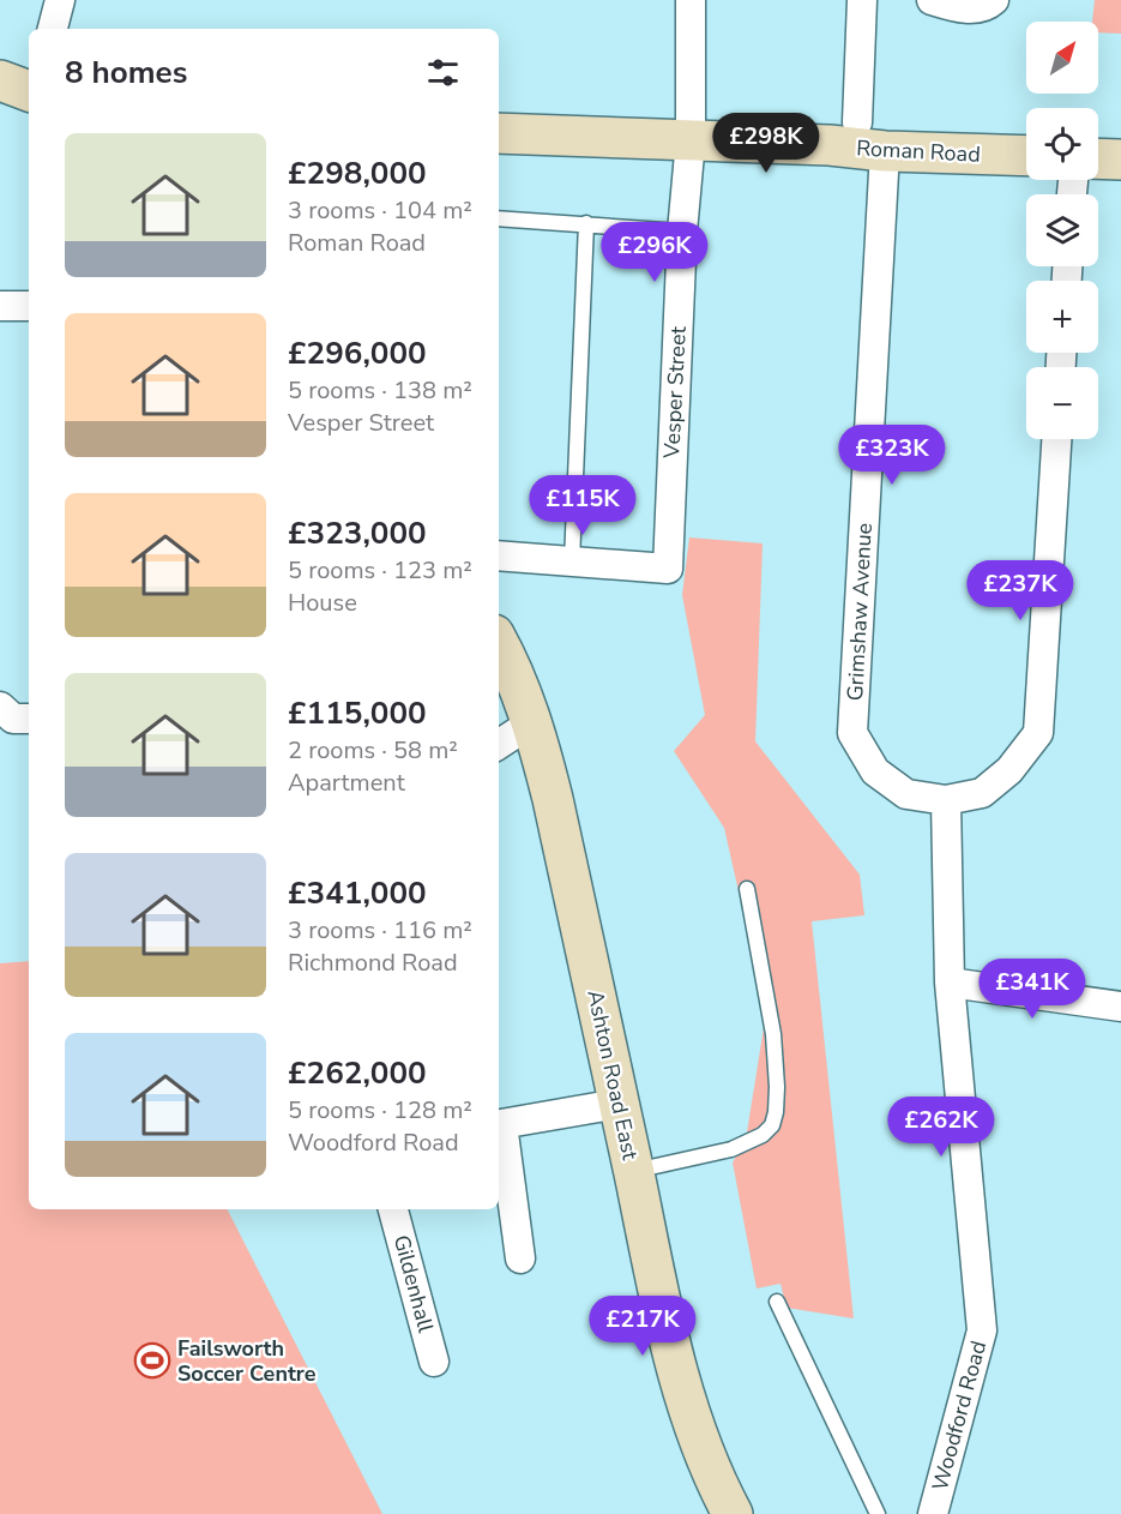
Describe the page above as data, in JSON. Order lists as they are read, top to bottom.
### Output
{
  "streets": {
    "street": [
      "Roman Road",
      "Vesper Street",
      "Grimshaw Avenue",
      "Ashton Road East",
      "Gildenhall",
      "Woodford Road"
    ]
  },
  "crossings": [
    ["Roman Road", "Vesper Street"],
    ["Roman Road", "Grimshaw Avenue"],
    ["Grimshaw Avenue", "Woodford Road"]
  ],
  "places": {
    "sports": ["Failsworth Soccer Centre"]
  },
  "north": "top right",
  "page": {
    "map_buttons": ["+", "−"],
    "heading": "8 homes",
    "price": [
      "£298K",
      "£296K",
      "£323K",
      "£115K",
      "£237K",
      "£341K",
      "£262K",
      "£217K"
    ],
    "list": [
      {
        "name": "£298,000",
        "note": "3 rooms · 104 m² · Roman Road"
      },
      {
        "name": "£296,000",
        "note": "5 rooms · 138 m² · Vesper Street"
      },
      {
        "name": "£323,000",
        "note": "5 rooms · 123 m² · House"
      },
      {
        "name": "£115,000",
        "note": "2 rooms · 58 m² · Apartment"
      },
      {
        "name": "£341,000",
        "note": "3 rooms · 116 m² · Richmond Road"
      },
      {
        "name": "£262,000",
        "note": "5 rooms · 128 m² · Woodford Road"
      }
    ]
  }
}
